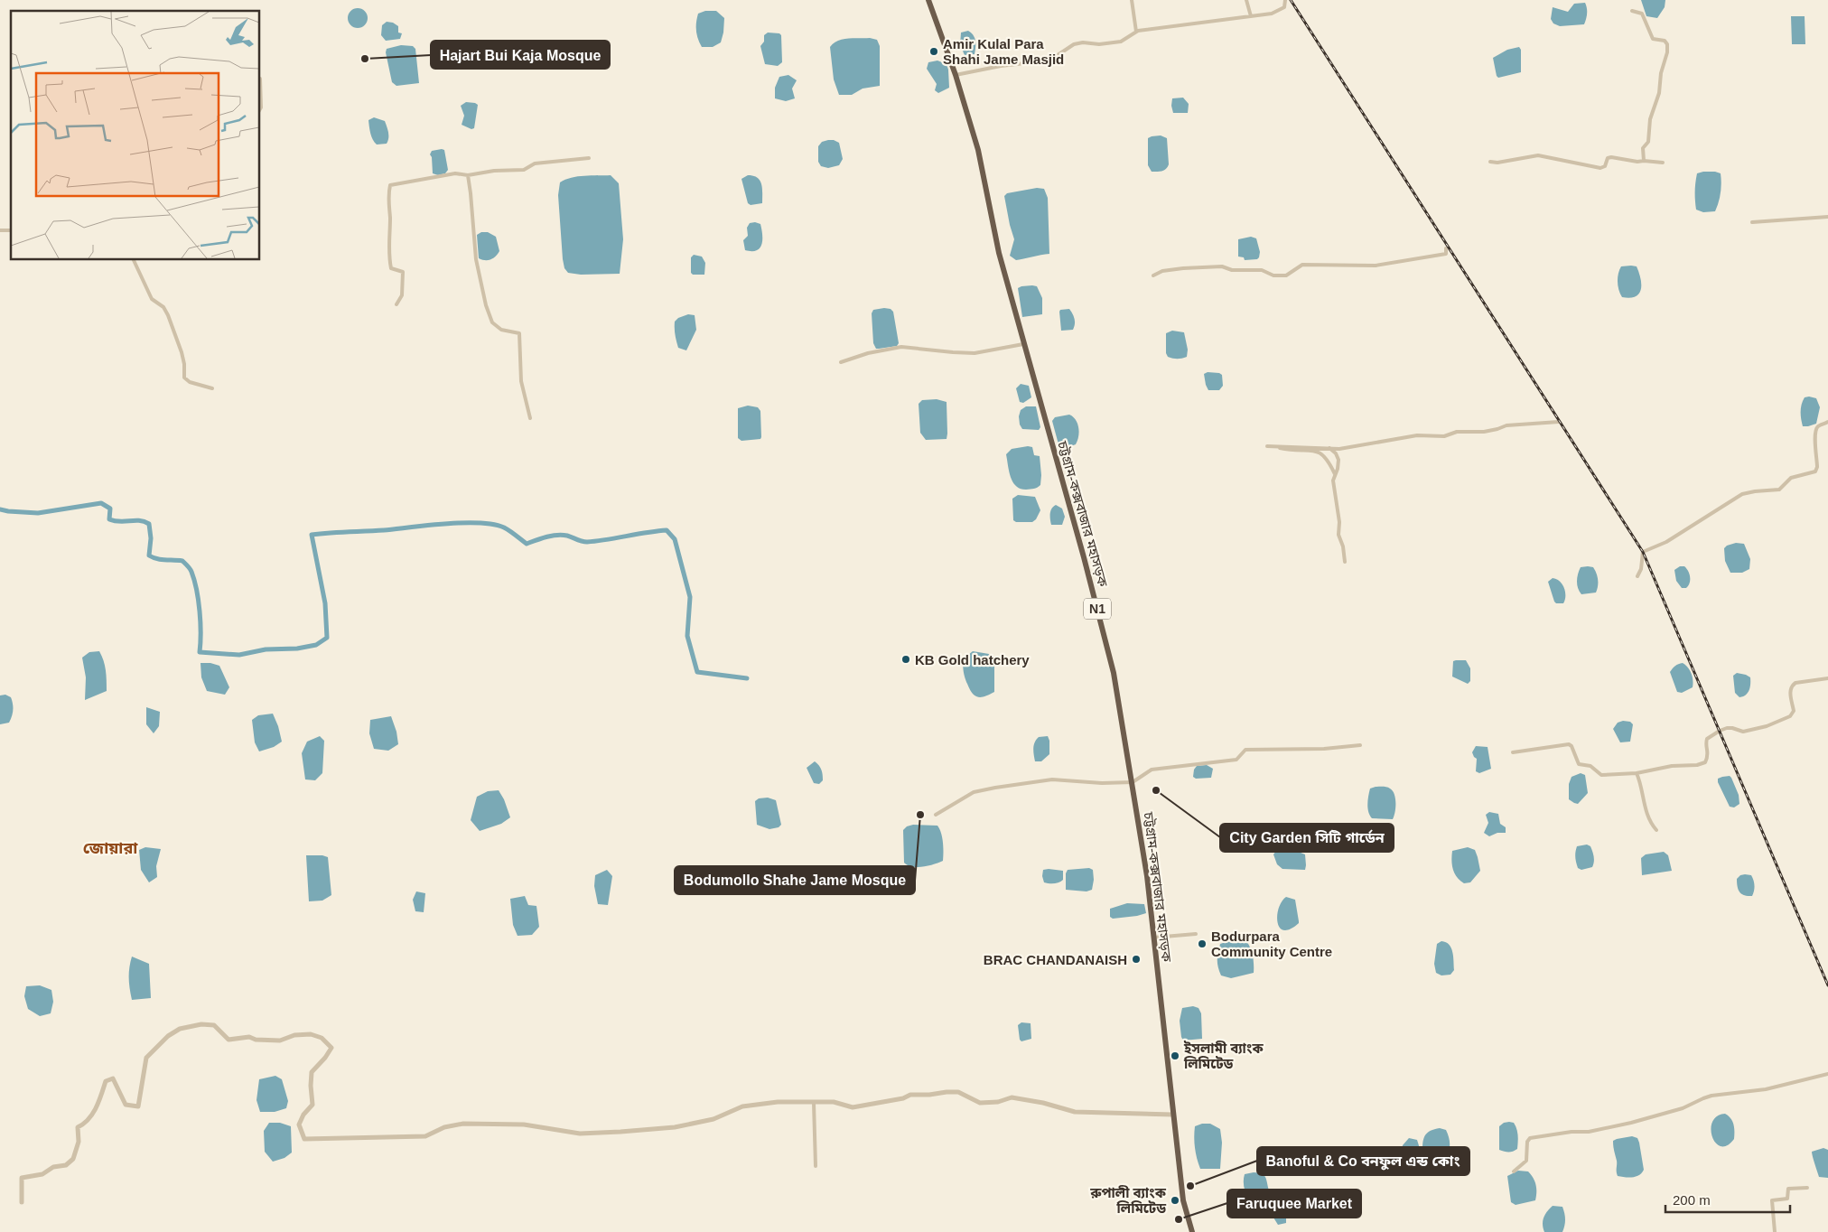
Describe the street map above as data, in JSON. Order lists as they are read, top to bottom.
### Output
{
  "streets": {
    "highway": ["চট্টগ্রাম-কক্সবাজার মহাসড়ক", "N1"]
  },
  "districts": ["জোয়ারা"],
  "places": [
    "Amir Kulal Para Shahi Jame Masjid",
    "Hajart Bui Kaja Mosque",
    "KB Gold hatchery",
    "City Garden সিটি গার্ডেন",
    "Bodumollo Shahe Jame Mosque",
    "Bodurpara Community Centre",
    "BRAC CHANDANAISH",
    "ইসলামী ব্যাংক লিমিটেড",
    "Banoful & Co বনফুল এন্ড কোং",
    "রুপালী ব্যাংক লিমিটেড",
    "Faruquee Market"
  ],
  "scale_bar": "200 m"
}
